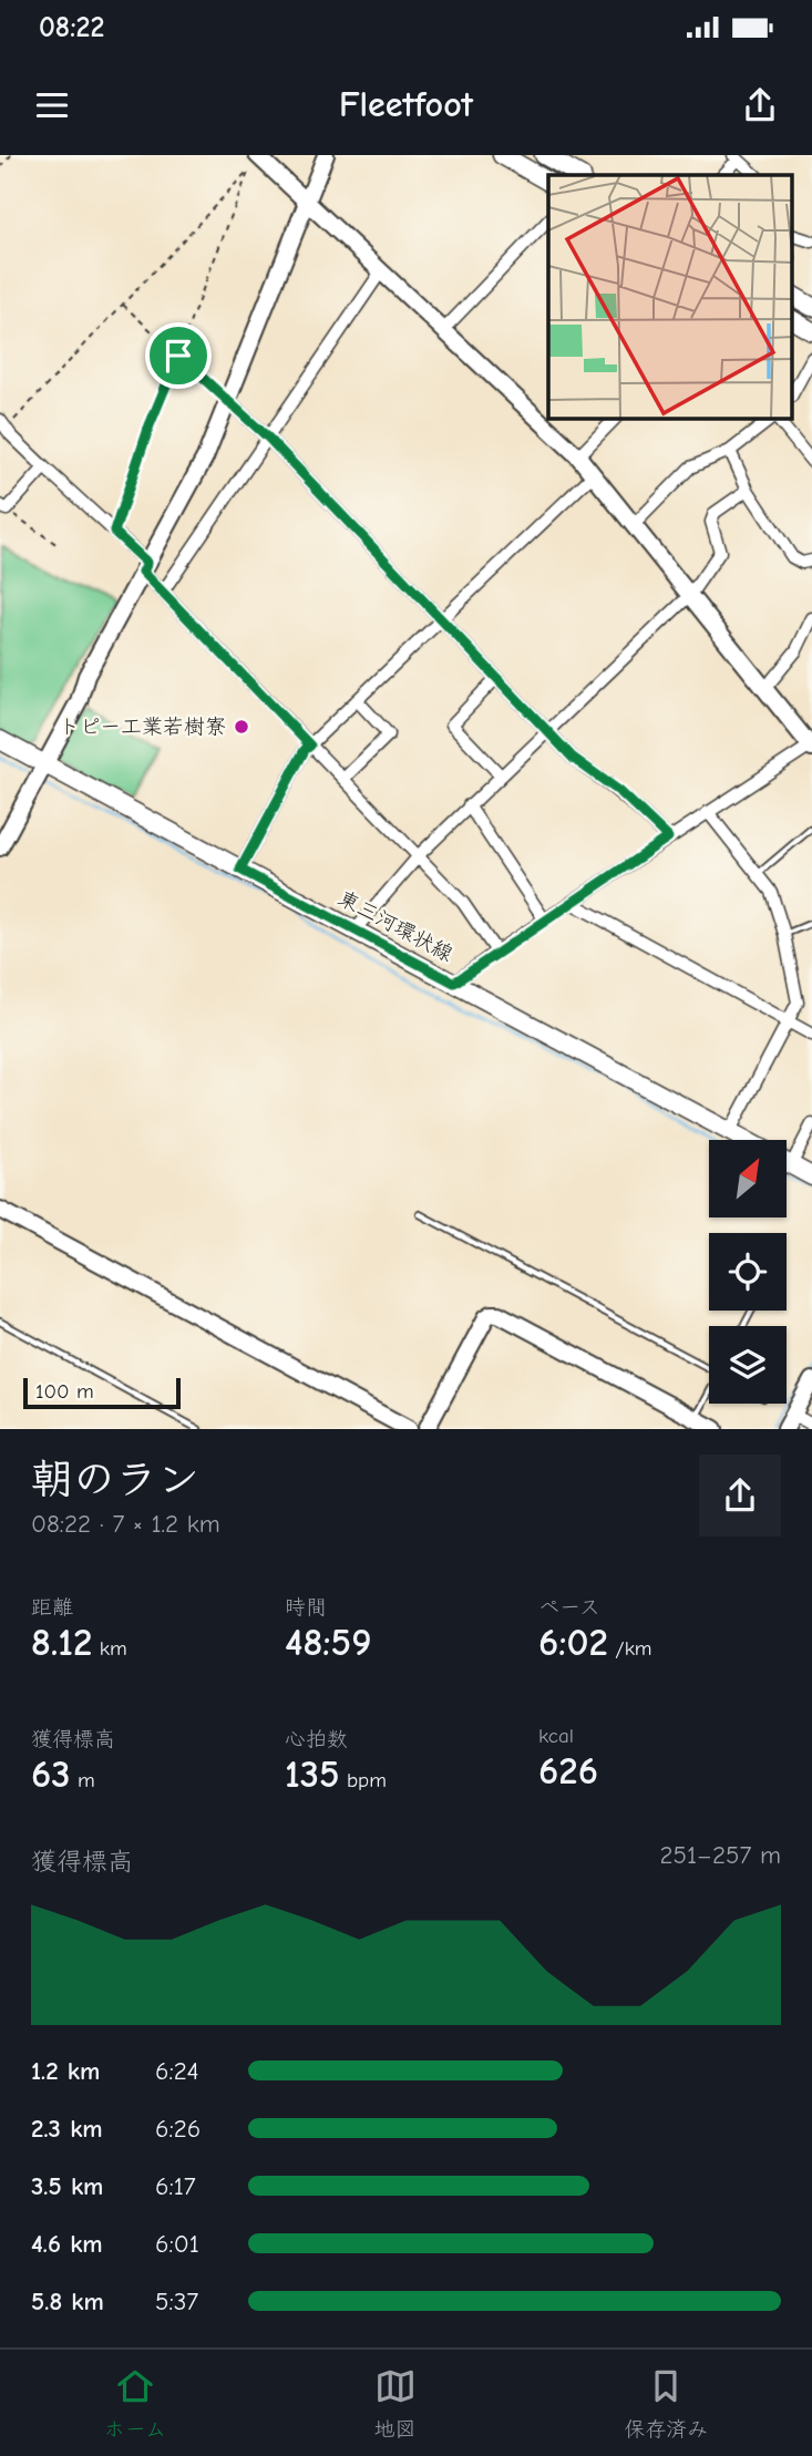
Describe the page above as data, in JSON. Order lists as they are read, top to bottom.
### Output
{
  "streets": {
    "main road": ["東三河環状線"]
  },
  "places": ["トピー工業若樹寮"],
  "scale_bar": "100 m",
  "north": "top right",
  "page": {
    "status": "08:22",
    "header": "Fleetfoot",
    "scale": "100 m",
    "heading": ["朝のラン", "08:22 · 7 × 1.2 km"],
    "stats": [
      ["距離", "8.12 km"],
      ["時間", "48:59"],
      ["ペース", "6:02 /km"],
      ["獲得標高", "63 m"],
      ["心拍数", "135 bpm"],
      ["kcal", "626"]
    ],
    "chart": ["獲得標高", "251–257 m"],
    "list": [
      {
        "name": "1.2 km",
        "note": "6:24"
      },
      {
        "name": "2.3 km",
        "note": "6:26"
      },
      {
        "name": "3.5 km",
        "note": "6:17"
      },
      {
        "name": "4.6 km",
        "note": "6:01"
      },
      {
        "name": "5.8 km",
        "note": "5:37"
      }
    ],
    "tabs": ["ホーム", "地図", "保存済み"]
  }
}
